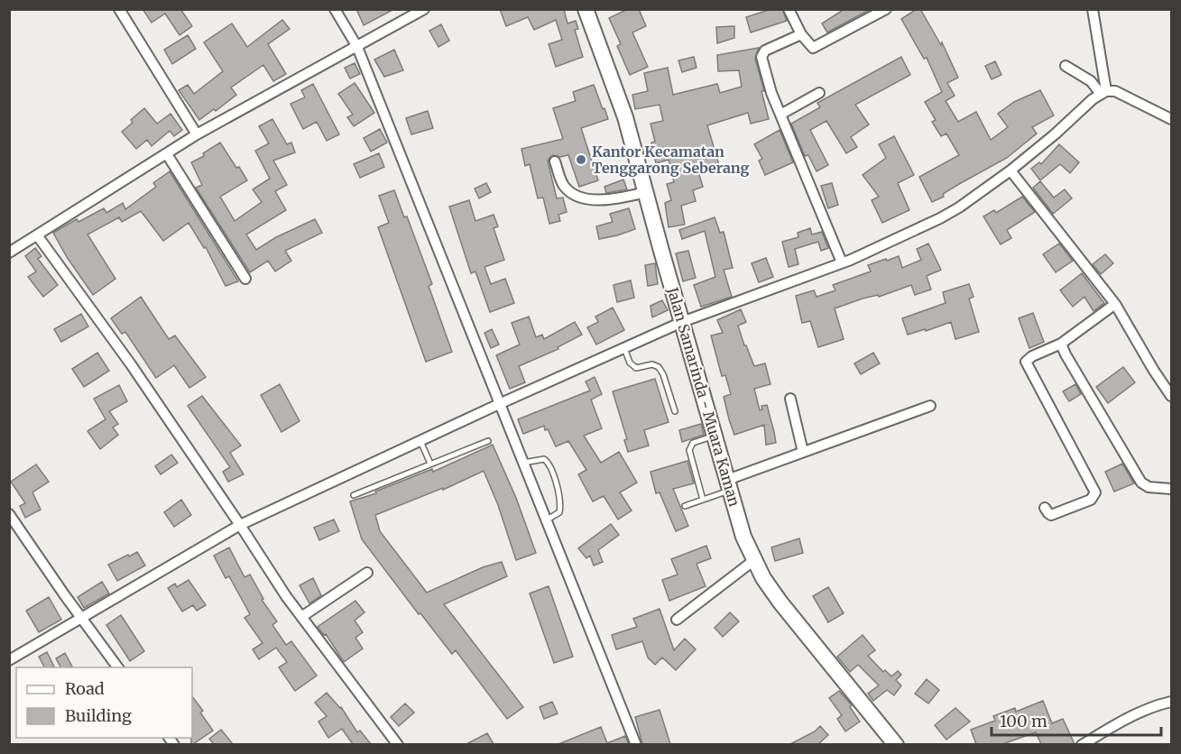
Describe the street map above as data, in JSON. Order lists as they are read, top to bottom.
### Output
{
  "streets": {
    "main road": ["Jalan Samarinda - Muara Kaman"]
  },
  "places": ["Kantor Kecamatan Tenggarong Seberang"],
  "legend": ["Road", "Building"],
  "scale_bar": "100 m"
}
